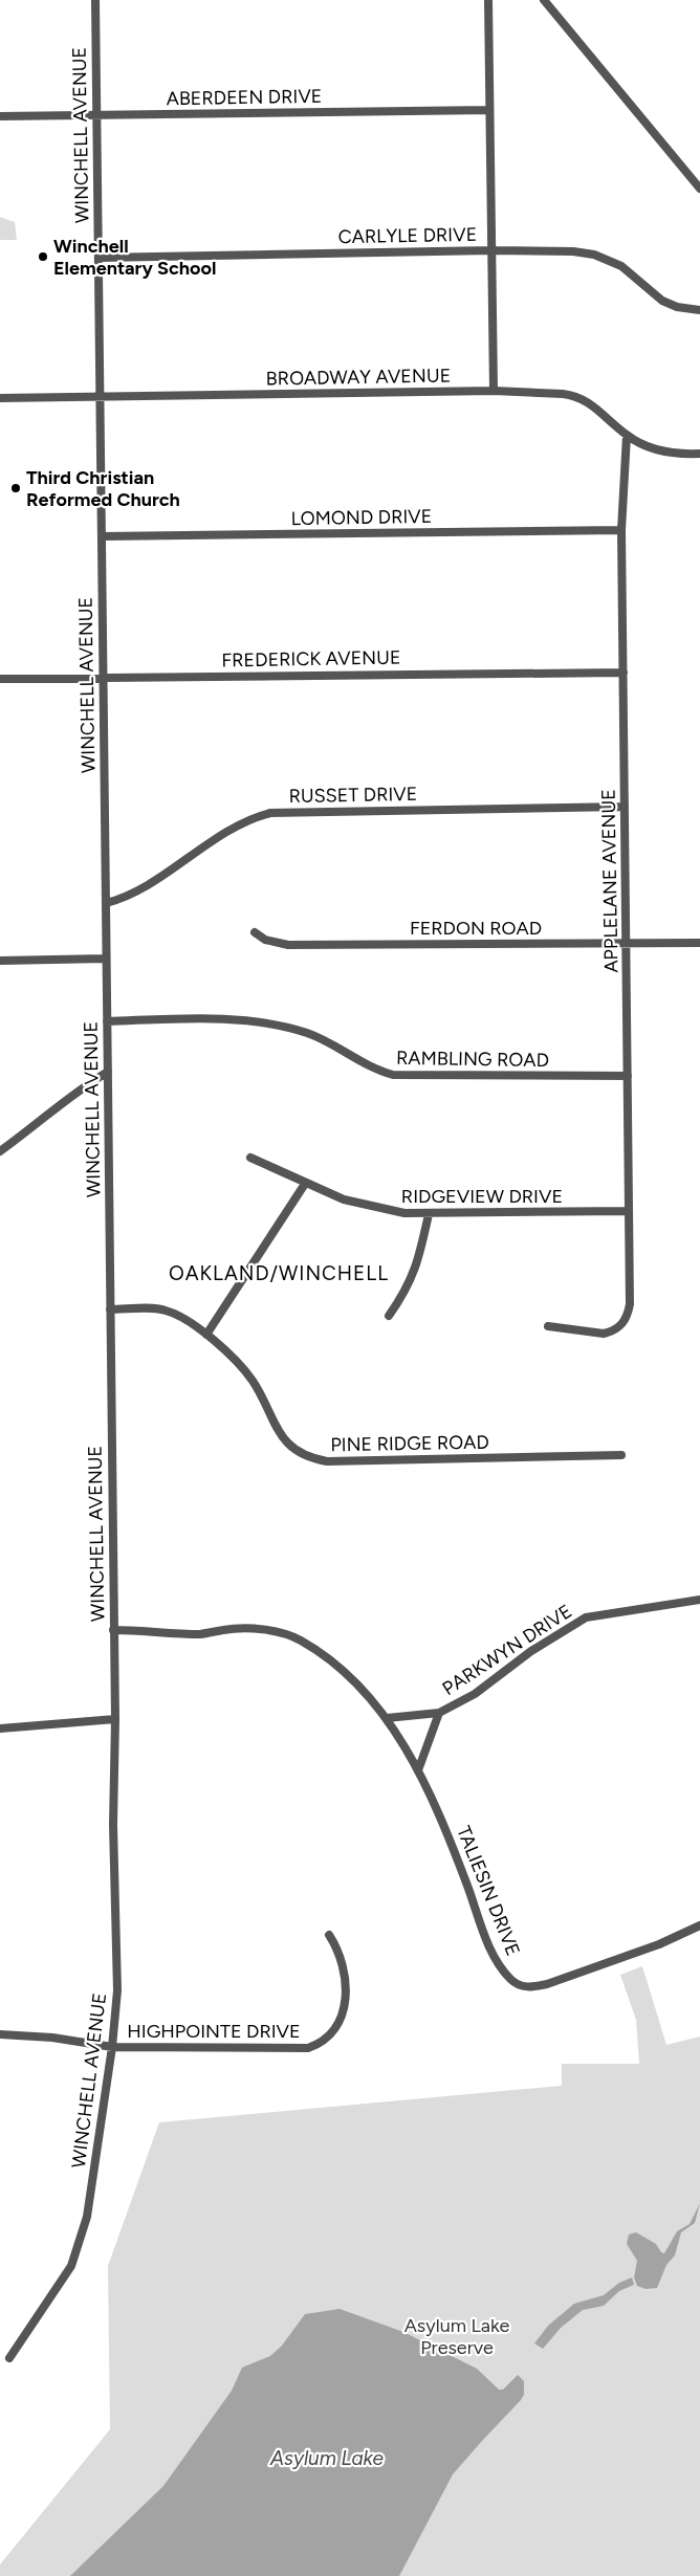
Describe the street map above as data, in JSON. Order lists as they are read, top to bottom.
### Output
{
  "streets": {
    "street": [
      "ABERDEEN DRIVE",
      "WINCHELL AVENUE",
      "CARLYLE DRIVE",
      "BROADWAY AVENUE",
      "LOMOND DRIVE",
      "FREDERICK AVENUE",
      "RUSSET DRIVE",
      "APPLELANE AVENUE",
      "FERDON ROAD",
      "RAMBLING ROAD",
      "RIDGEVIEW DRIVE",
      "PINE RIDGE ROAD",
      "PARKWYN DRIVE",
      "TALIESIN DRIVE",
      "HIGHPOINTE DRIVE"
    ]
  },
  "crossings": [
    ["ABERDEEN DRIVE", "WINCHELL AVENUE"],
    ["WINCHELL AVENUE", "CARLYLE DRIVE"],
    ["WINCHELL AVENUE", "BROADWAY AVENUE"],
    ["WINCHELL AVENUE", "LOMOND DRIVE"],
    ["WINCHELL AVENUE", "FREDERICK AVENUE"],
    ["WINCHELL AVENUE", "RUSSET DRIVE"],
    ["WINCHELL AVENUE", "RAMBLING ROAD"],
    ["WINCHELL AVENUE", "PINE RIDGE ROAD"],
    ["WINCHELL AVENUE", "HIGHPOINTE DRIVE"],
    ["BROADWAY AVENUE", "APPLELANE AVENUE"],
    ["LOMOND DRIVE", "APPLELANE AVENUE"],
    ["FREDERICK AVENUE", "APPLELANE AVENUE"],
    ["RUSSET DRIVE", "APPLELANE AVENUE"],
    ["APPLELANE AVENUE", "FERDON ROAD"],
    ["APPLELANE AVENUE", "RAMBLING ROAD"],
    ["APPLELANE AVENUE", "RIDGEVIEW DRIVE"],
    ["PARKWYN DRIVE", "TALIESIN DRIVE"]
  ],
  "districts": ["OAKLAND/WINCHELL"],
  "water": ["Asylum Lake"],
  "parks": ["Asylum Lake Preserve"],
  "places": ["Winchell Elementary School", "Third Christian Reformed Church"]
}
